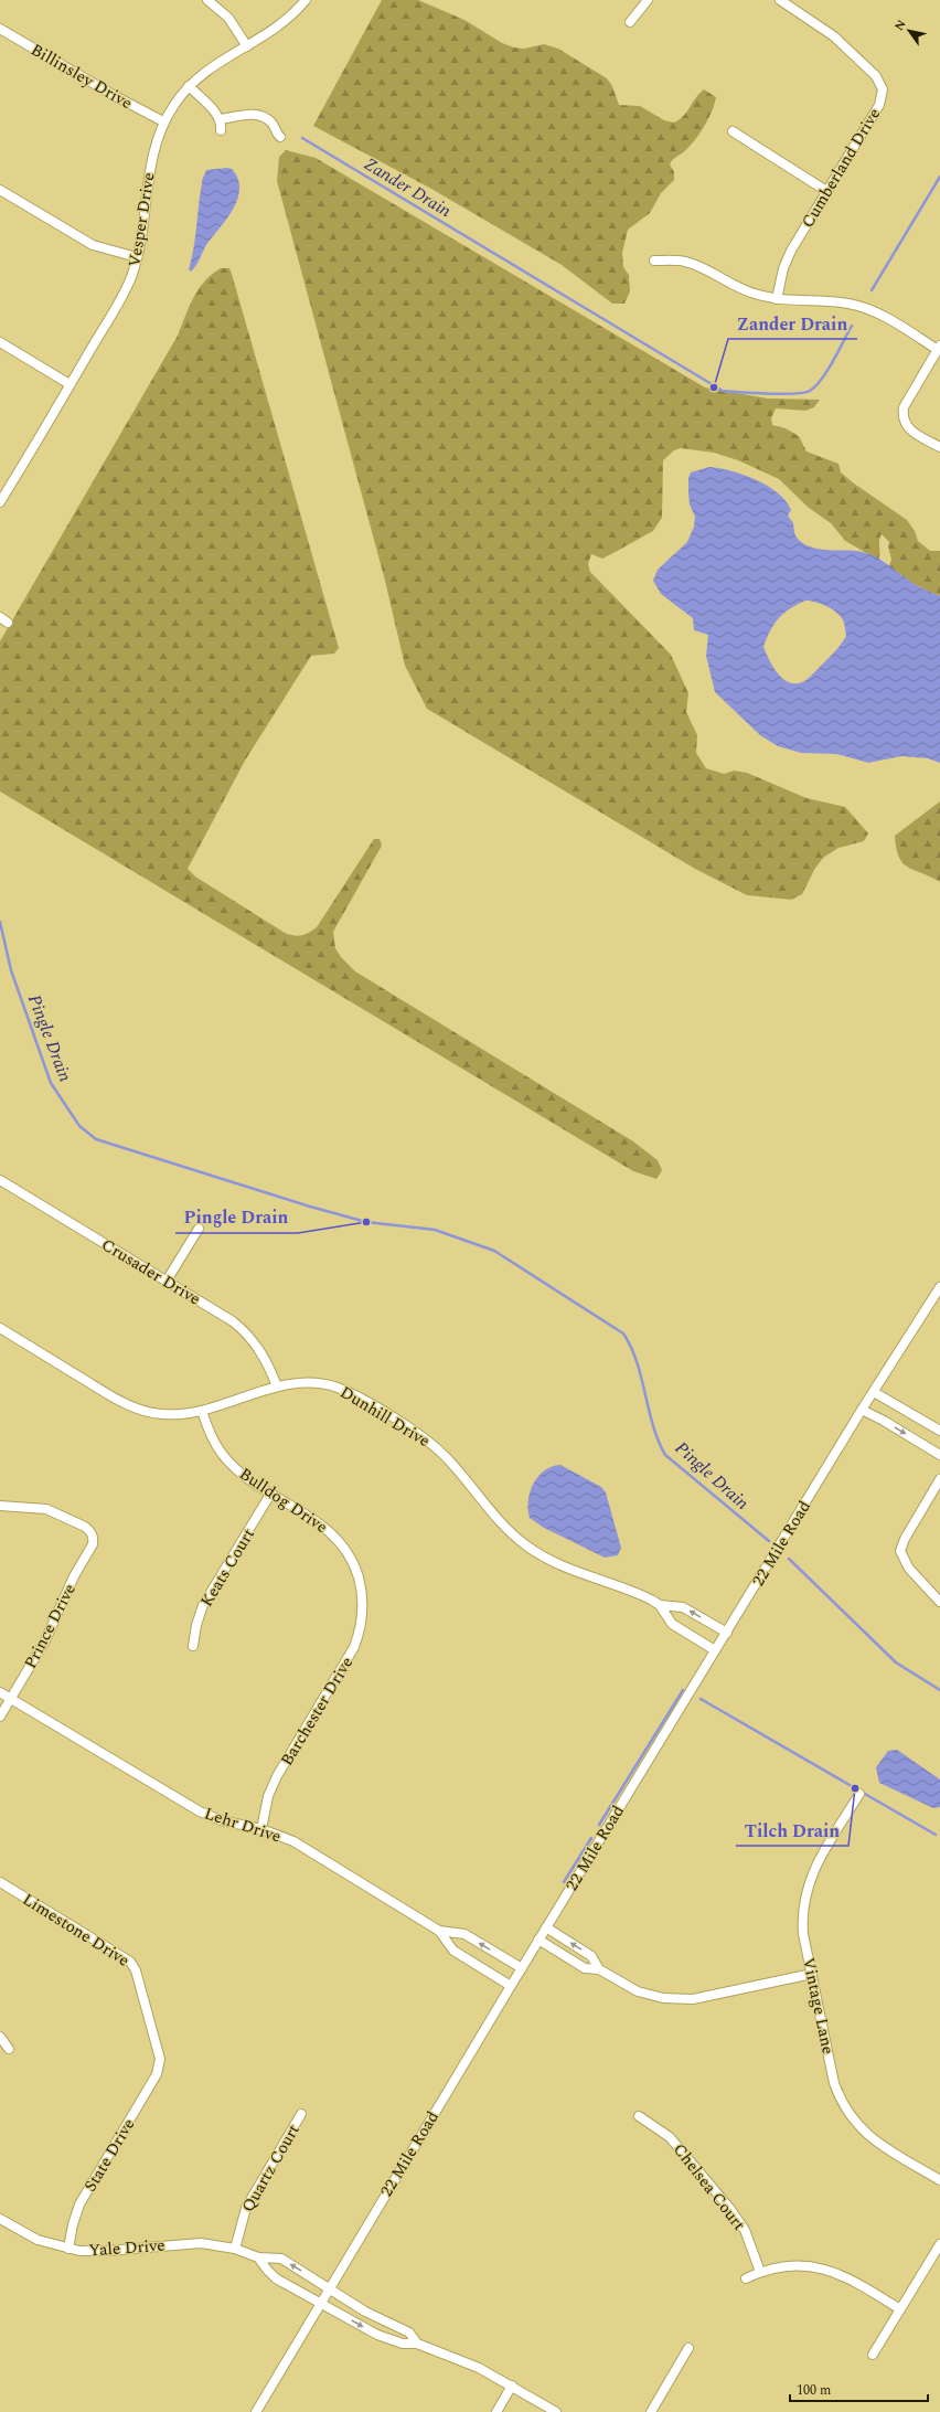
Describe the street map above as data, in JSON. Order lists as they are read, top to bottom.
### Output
{
  "streets": {
    "street": [
      "Billinsley Drive",
      "Cumberland Drive",
      "Vesper Drive",
      "Crusader Drive",
      "Dunhill Drive",
      "Bulldog Drive",
      "22 Mile Road",
      "Keats Court",
      "Prince Drive",
      "Barchester Drive",
      "Lehr Drive",
      "Limestone Drive",
      "Vintage Lane",
      "State Drive",
      "Quartz Court",
      "Chelsea Court",
      "Yale Drive"
    ]
  },
  "crossings": [
    ["Billinsley Drive", "Vesper Drive"],
    ["Crusader Drive", "Dunhill Drive"],
    ["Dunhill Drive", "Bulldog Drive"],
    ["Dunhill Drive", "22 Mile Road"],
    ["Bulldog Drive", "Keats Court"],
    ["Bulldog Drive", "Barchester Drive"],
    ["22 Mile Road", "Lehr Drive"],
    ["22 Mile Road", "Yale Drive"],
    ["Prince Drive", "Lehr Drive"],
    ["Barchester Drive", "Lehr Drive"],
    ["Limestone Drive", "State Drive"],
    ["State Drive", "Yale Drive"],
    ["Quartz Court", "Yale Drive"]
  ],
  "water": ["Zander Drain", "Pingle Drain"],
  "places": ["Zander Drain", "Pingle Drain", "Tilch Drain"],
  "scale_bar": "100 m",
  "north": "top left"
}
